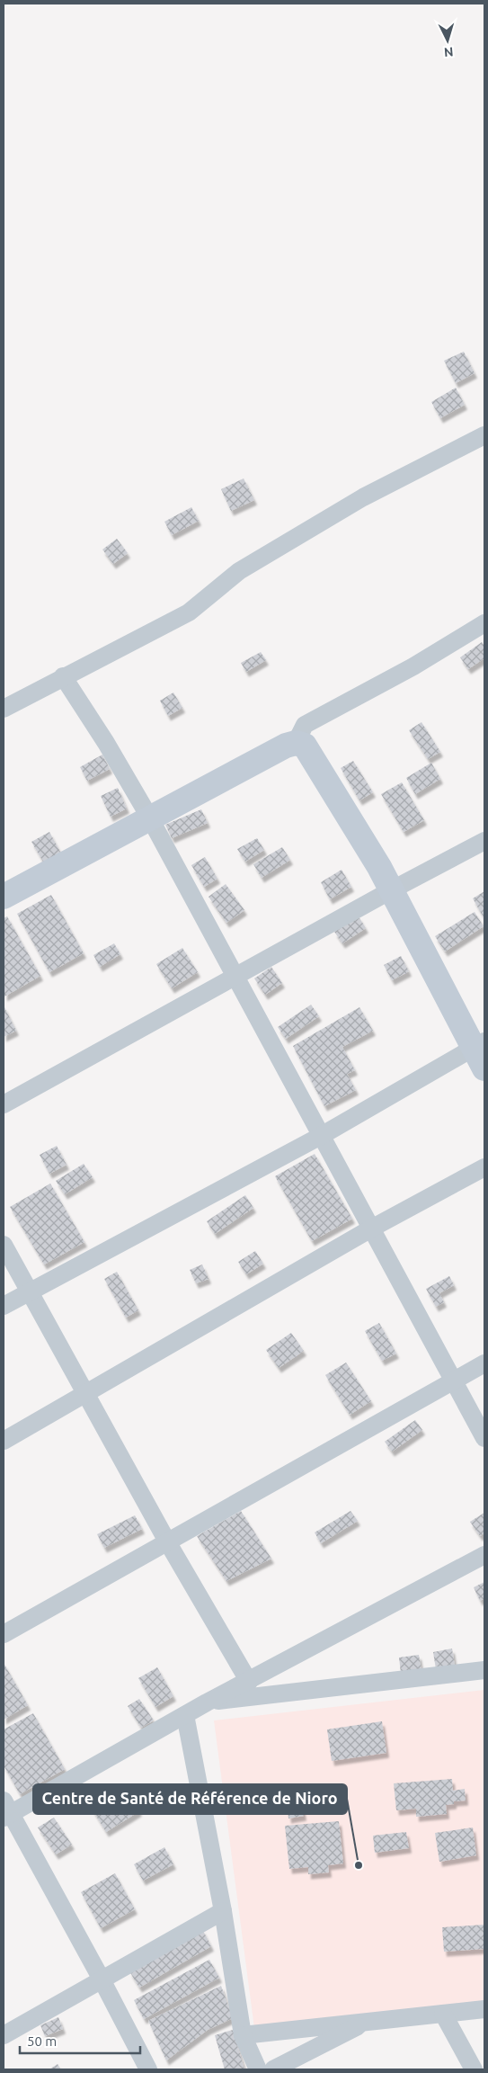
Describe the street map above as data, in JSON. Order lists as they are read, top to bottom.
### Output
{
  "places": ["Centre de Santé de Référence de Nioro"],
  "scale_bar": "50 m",
  "north": "bottom"
}
